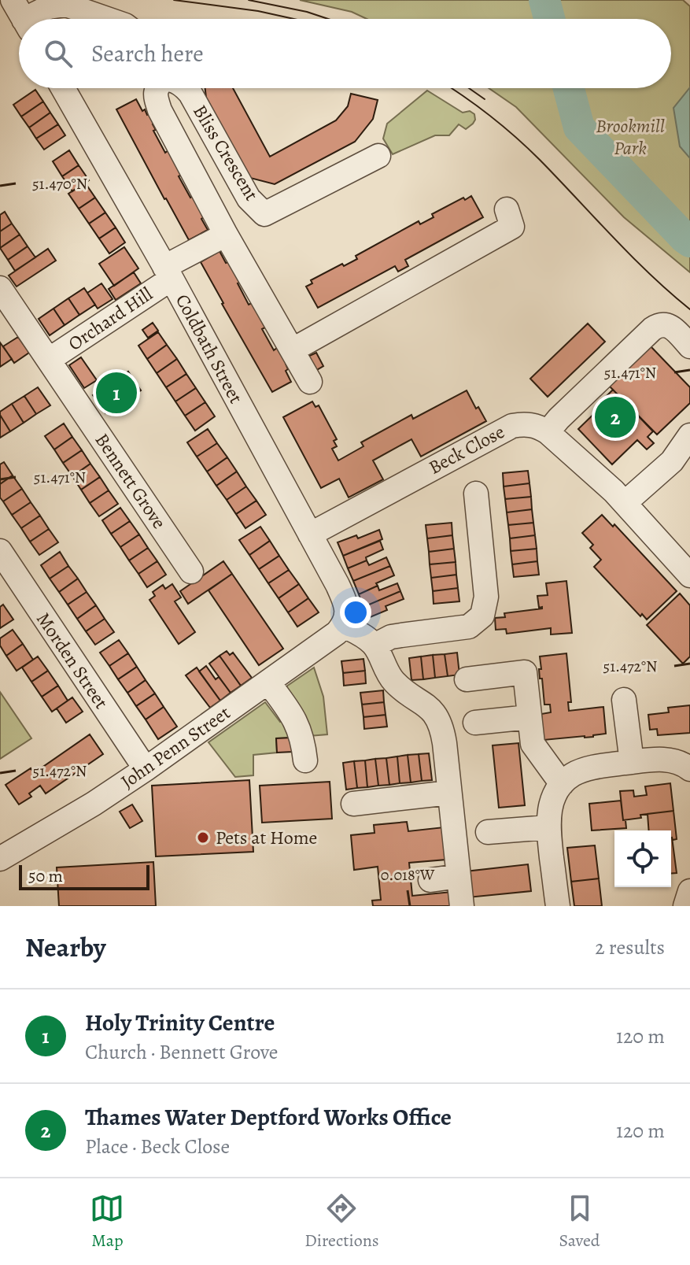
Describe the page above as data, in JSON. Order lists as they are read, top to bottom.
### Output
{
  "streets": {
    "street": [
      "Bliss Crescent",
      "Orchard Hill",
      "Coldbath Street",
      "Beck Close",
      "Bennett Grove",
      "Morden Street",
      "John Penn Street"
    ]
  },
  "crossings": [
    ["Orchard Hill", "Coldbath Street"],
    ["Orchard Hill", "Bennett Grove"],
    ["Coldbath Street", "Beck Close"],
    ["Coldbath Street", "John Penn Street"],
    ["Morden Street", "John Penn Street"]
  ],
  "parks": ["Brookmill Park"],
  "places": ["Pets at Home"],
  "scale_bar": "50 m",
  "page": {
    "search": "Search here",
    "pins": ["1", "2"],
    "scale": "50 m",
    "heading": ["Nearby", "2 results"],
    "list": [
      {
        "mark": "1",
        "name": "Holy Trinity Centre",
        "note": "Church · Bennett Grove",
        "value": "120 m"
      },
      {
        "mark": "2",
        "name": "Thames Water Deptford Works Office",
        "note": "Place · Beck Close",
        "value": "120 m"
      }
    ],
    "nav": ["Map", "Directions", "Saved"]
  },
  "coordinates": [
    "51.470°N",
    "51.471°N",
    "51.472°N",
    "0.018°W"
  ]
}
